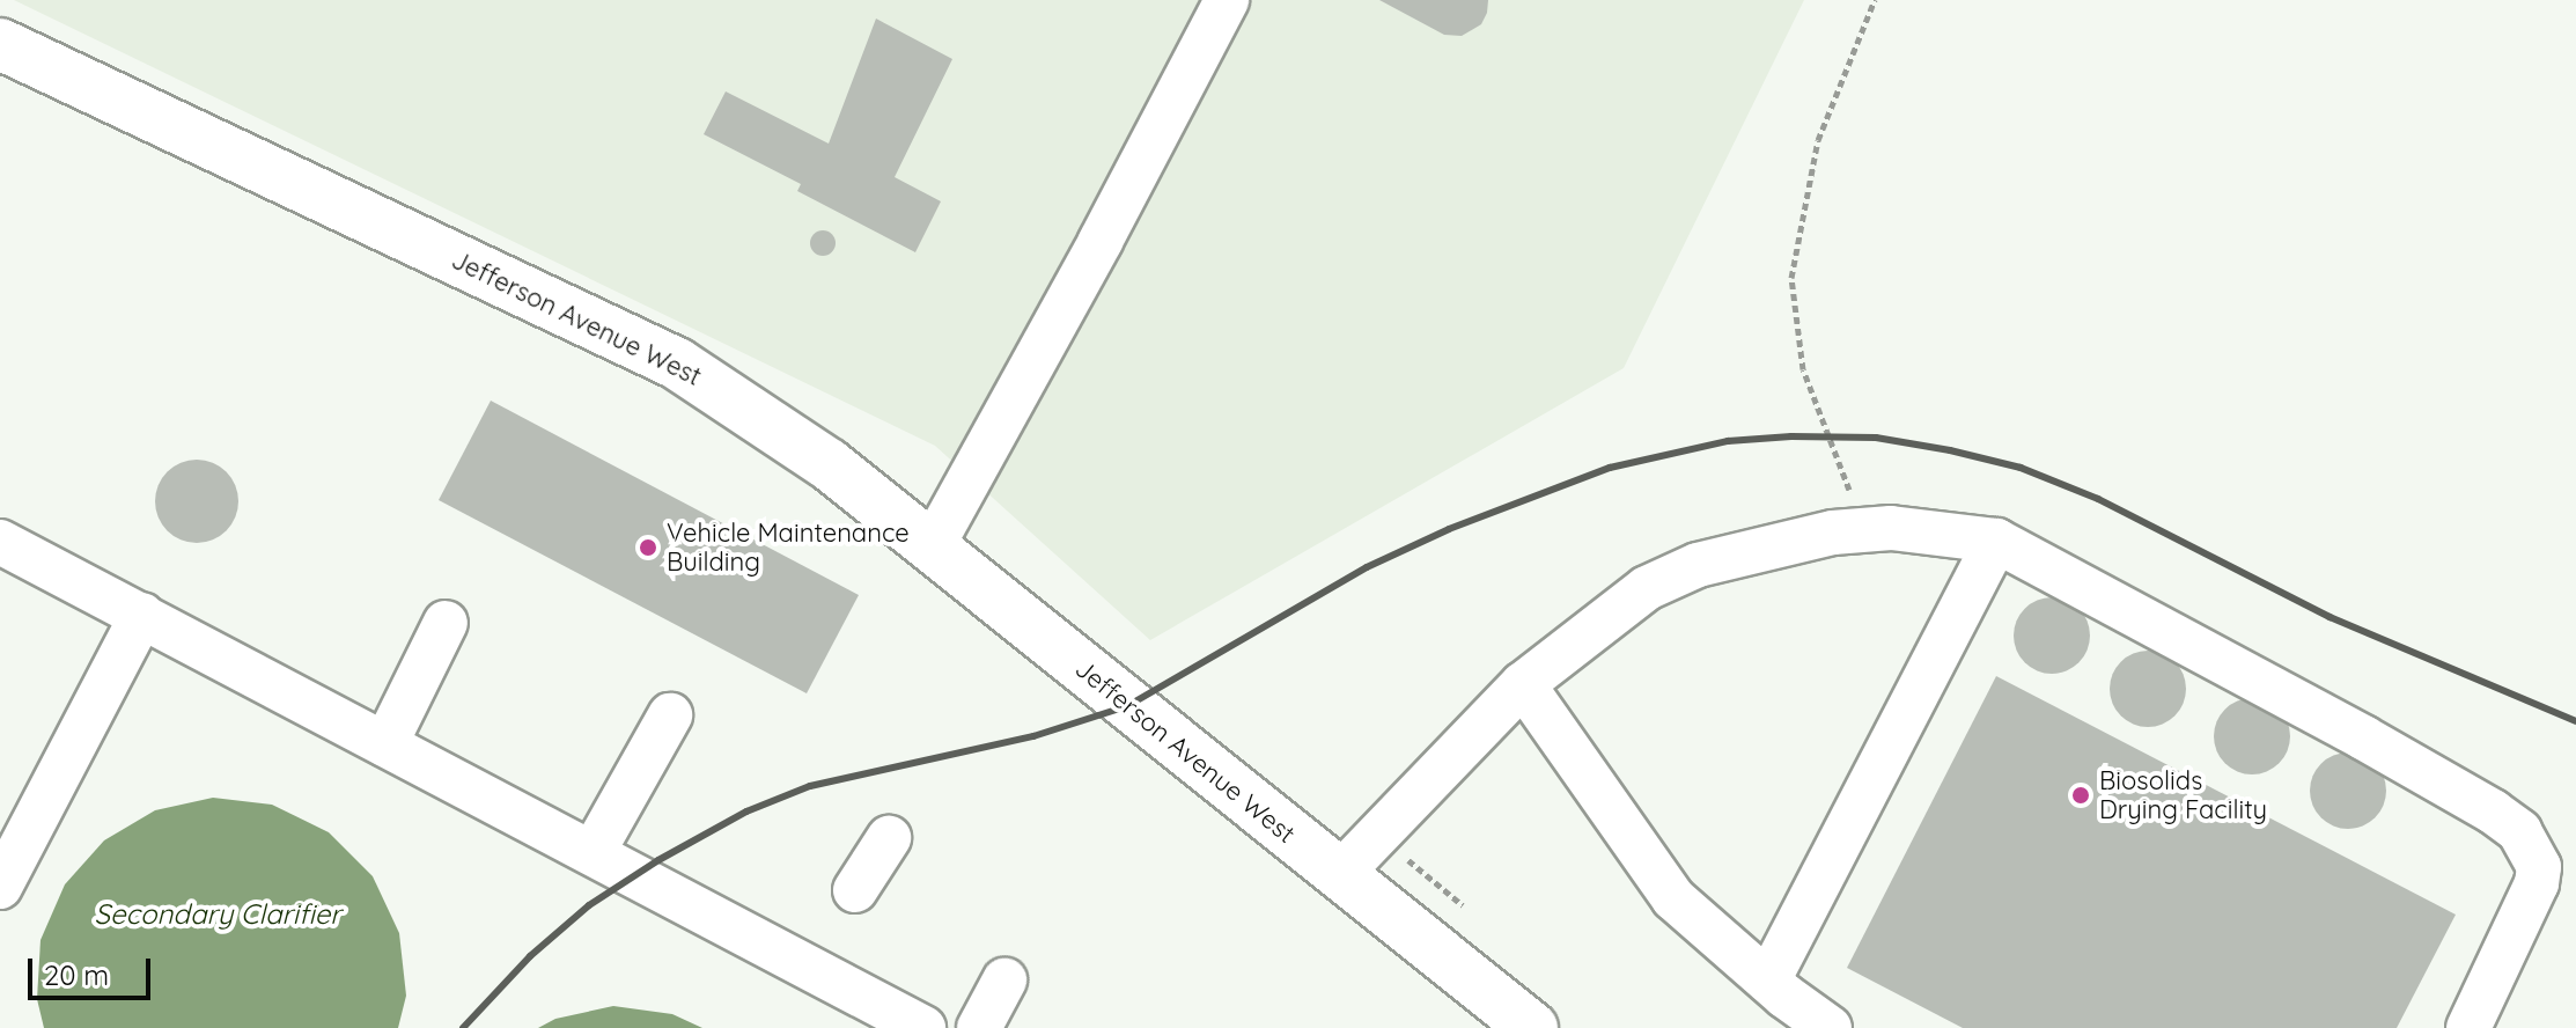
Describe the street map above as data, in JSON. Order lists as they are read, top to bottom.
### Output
{
  "streets": {
    "main road": ["Jefferson Avenue West"]
  },
  "water": ["Secondary Clarifier"],
  "places": ["Vehicle Maintenance Building", "Biosolids Drying Facility"],
  "scale_bar": "20 m"
}
